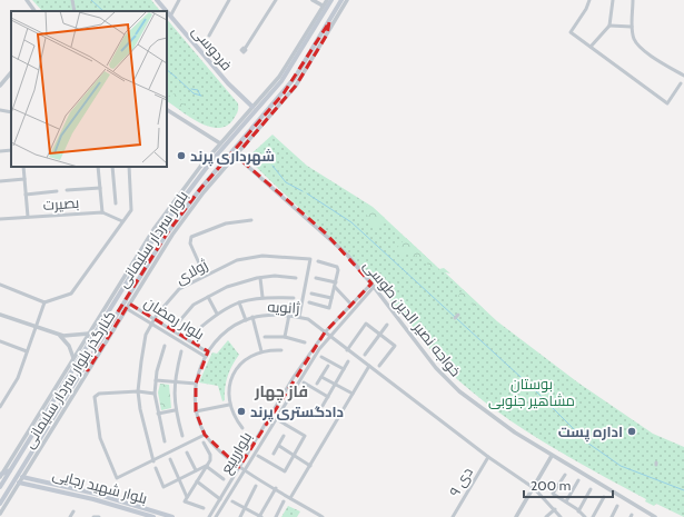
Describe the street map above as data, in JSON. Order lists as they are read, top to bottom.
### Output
{
  "streets": {
    "main road": ["فردوسی", "بلوار سردار سلیمانی", "بلوار شهید رجایی"],
    "street": [
      "بصیرت",
      "ژولای",
      "ژانویه",
      "بلوار رمضان",
      "خواجه نصیر الدین طوسی",
      "کنارگذر بلوار سردار سلیمانی",
      "بلوارربیع",
      "۹ دی"
    ]
  },
  "crossings": [
    ["فردوسی", "کنارگذر بلوار سردار سلیمانی"],
    ["بلوار سردار سلیمانی", "کنارگذر بلوار سردار سلیمانی"],
    ["ژولای", "ژانویه"],
    ["ژولای", "بلوار رمضان"],
    ["ژانویه", "بلوار رمضان"],
    ["ژانویه", "بلوارربیع"],
    ["ژانویه", "۹ دی"],
    ["بلوار رمضان", "کنارگذر بلوار سردار سلیمانی"],
    ["خواجه نصیر الدین طوسی", "کنارگذر بلوار سردار سلیمانی"],
    ["خواجه نصیر الدین طوسی", "بلوارربیع"],
    ["کنارگذر بلوار سردار سلیمانی", "بلوار شهید رجایی"]
  ],
  "districts": ["فاز چهار"],
  "parks": ["بوستان مشاهیر جنوبی"],
  "places": ["شهرداری پرند", "دادگستری پرند", "اداره پست"],
  "scale_bar": "200 m"
}
